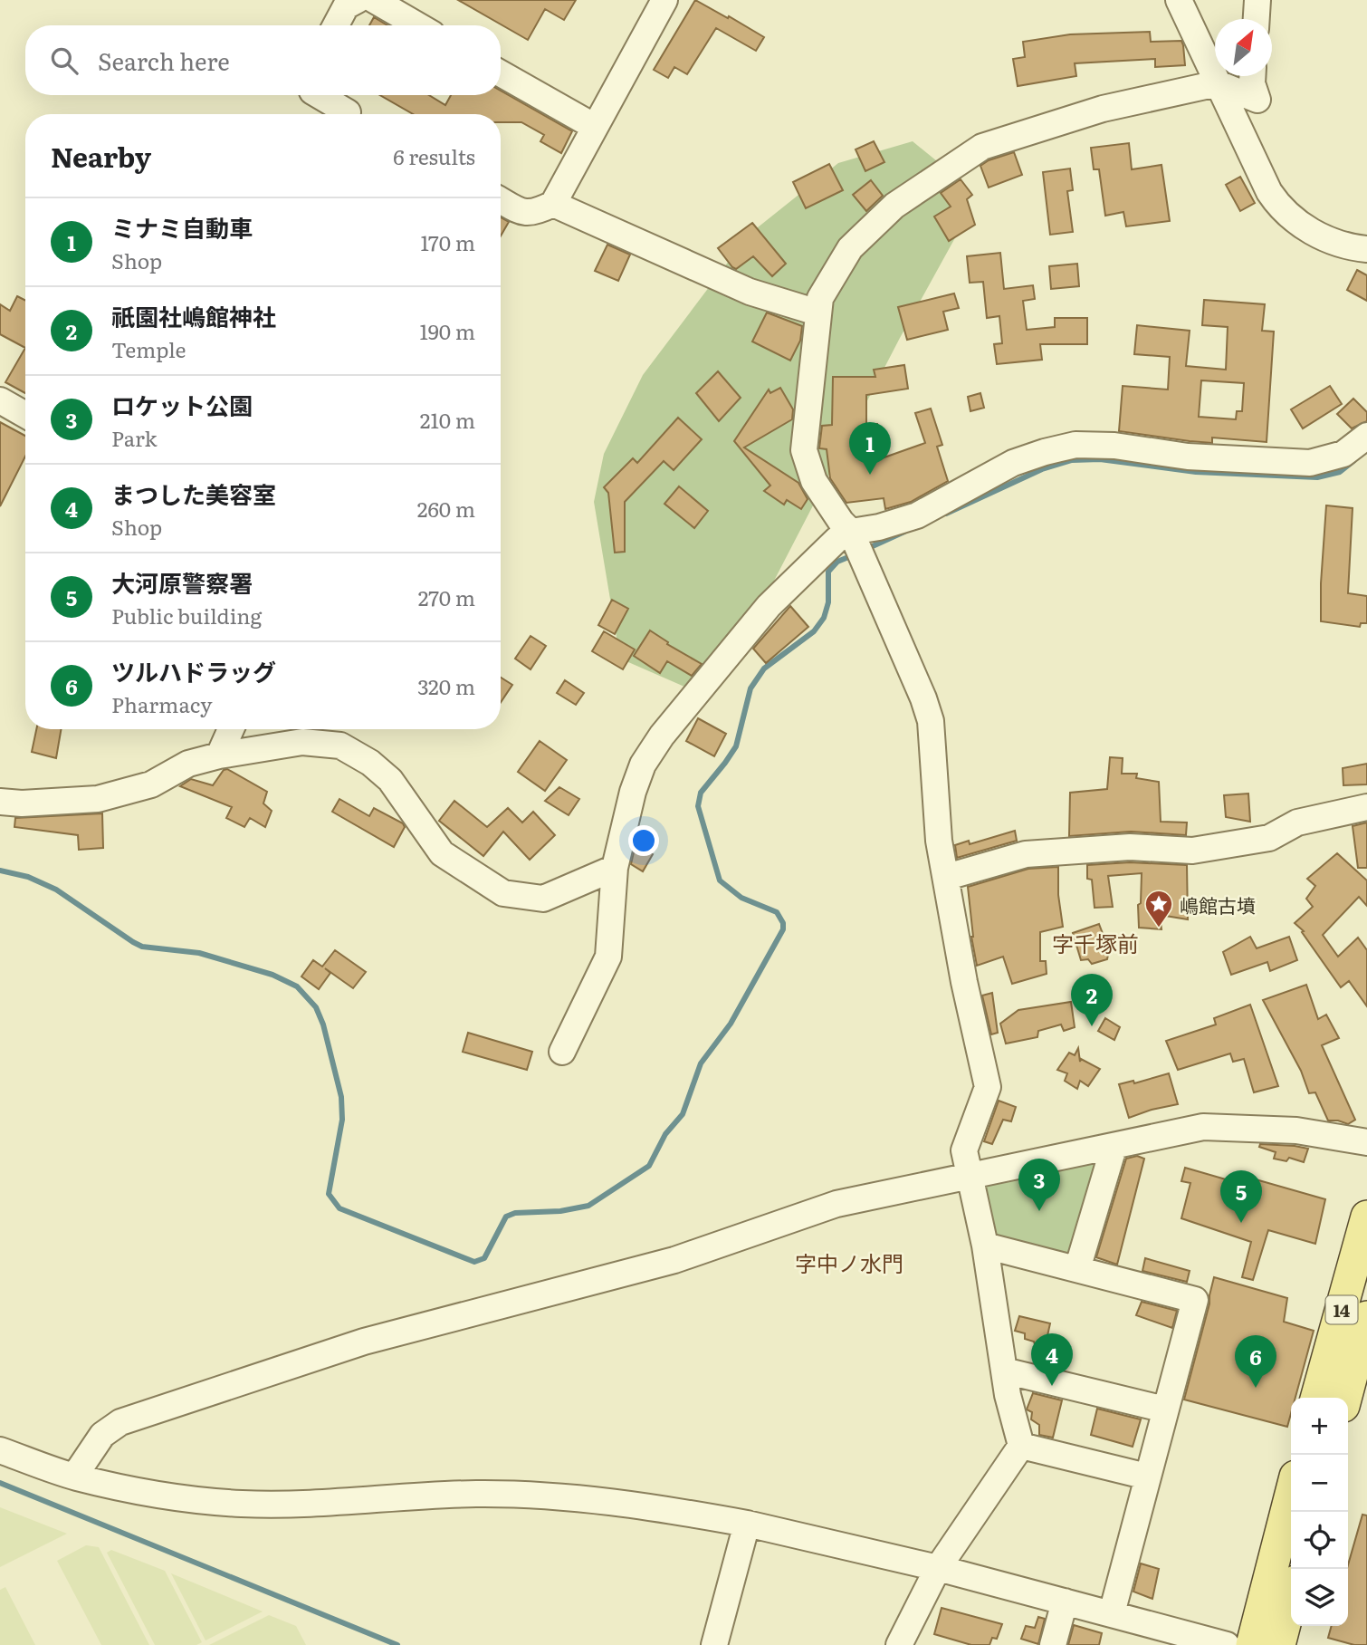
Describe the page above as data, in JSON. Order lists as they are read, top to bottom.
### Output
{
  "streets": {
    "main road": ["14"]
  },
  "districts": ["字千塚前", "字中ノ水門"],
  "places": {
    "place": ["嶋館古墳"]
  },
  "north": "top right",
  "page": {
    "search": "Search here",
    "heading": ["Nearby", "6 results"],
    "list": [
      {
        "mark": "1",
        "name": "ミナミ自動車",
        "note": "Shop",
        "value": "170 m"
      },
      {
        "mark": "2",
        "name": "祇園社嶋館神社",
        "note": "Temple",
        "value": "190 m"
      },
      {
        "mark": "3",
        "name": "ロケット公園",
        "note": "Park",
        "value": "210 m"
      },
      {
        "mark": "4",
        "name": "まつした美容室",
        "note": "Shop",
        "value": "260 m"
      },
      {
        "mark": "5",
        "name": "大河原警察署",
        "note": "Public building",
        "value": "270 m"
      },
      {
        "mark": "6",
        "name": "ツルハドラッグ",
        "note": "Pharmacy",
        "value": "320 m"
      }
    ],
    "pins": [
      "1",
      "2",
      "3",
      "5",
      "4",
      "6"
    ],
    "map_buttons": ["+", "−"]
  }
}
